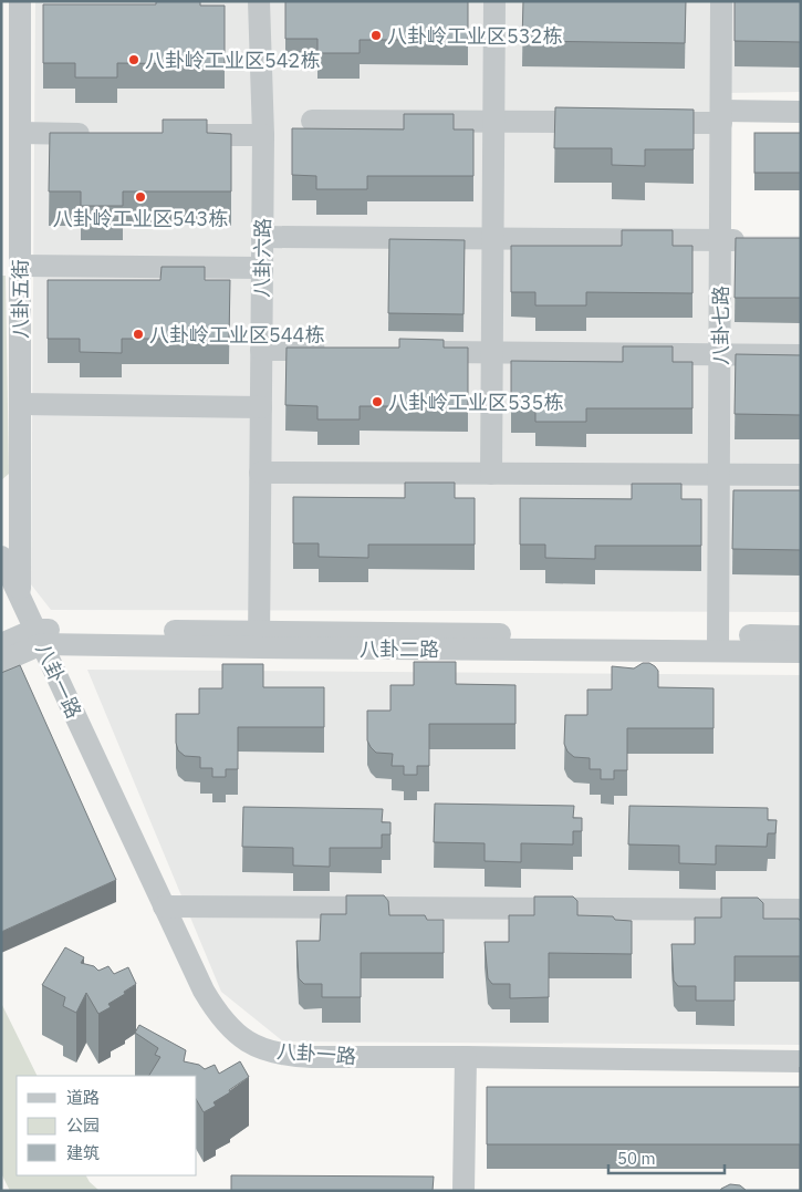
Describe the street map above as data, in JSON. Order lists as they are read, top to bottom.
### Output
{
  "streets": {
    "street": [
      "八卦六路",
      "八卦五街",
      "八卦七路",
      "八卦二路",
      "八卦一路"
    ]
  },
  "crossings": [
    ["八卦六路", "八卦二路"],
    ["八卦五街", "八卦一路"],
    ["八卦七路", "八卦二路"],
    ["八卦二路", "八卦一路"]
  ],
  "places": [
    "八卦岭工业区532栋",
    "八卦岭工业区542栋",
    "八卦岭工业区543栋",
    "八卦岭工业区544栋",
    "八卦岭工业区535栋"
  ],
  "legend": ["道路", "公园", "建筑"],
  "scale_bar": "50 m"
}
